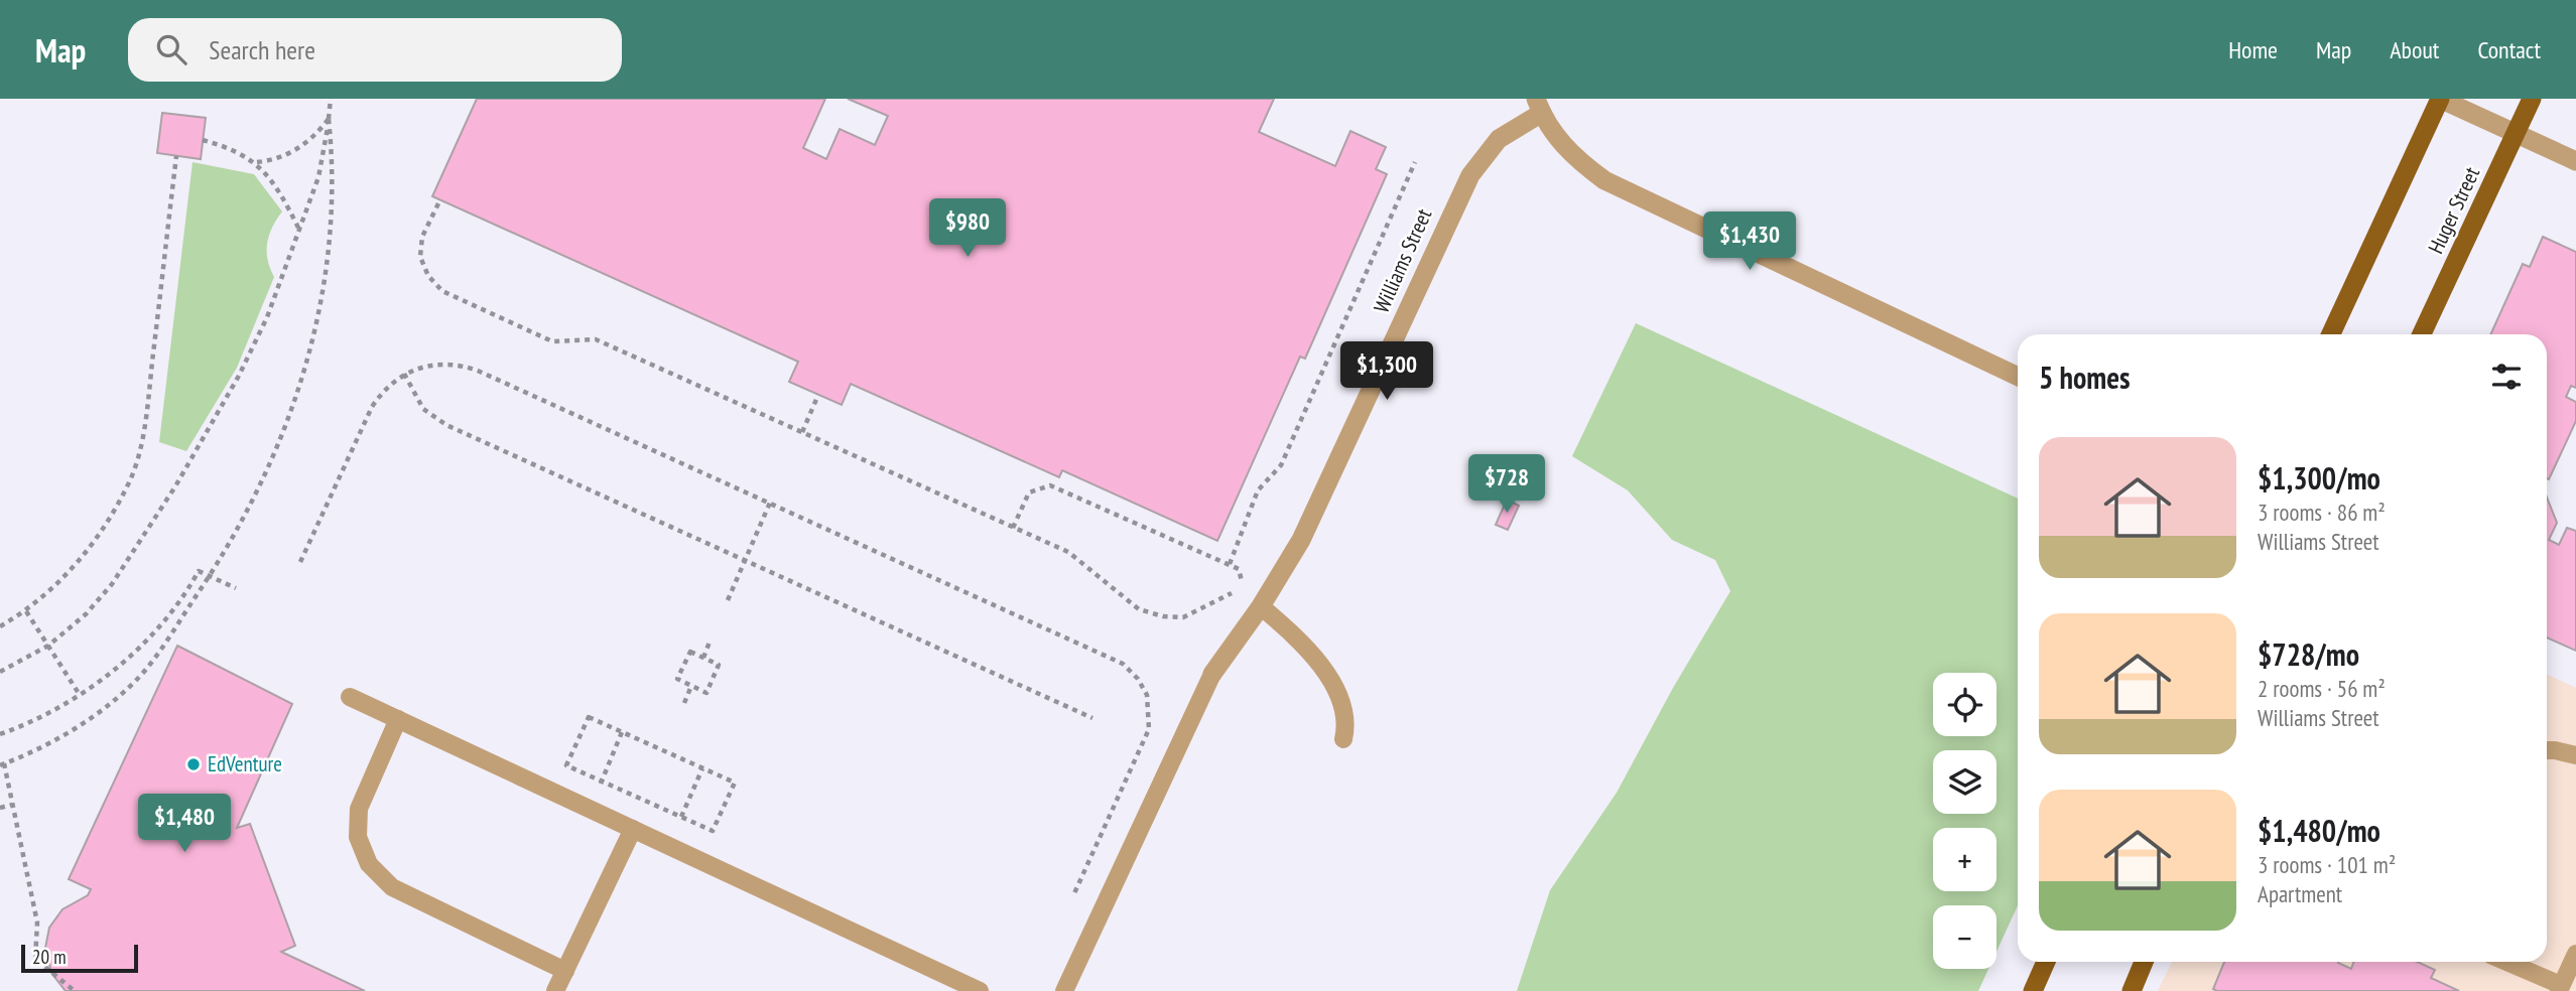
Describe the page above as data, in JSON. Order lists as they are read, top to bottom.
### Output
{
  "streets": {
    "main road": ["Huger Street"],
    "street": ["Williams Street"]
  },
  "places": ["EdVenture"],
  "scale_bar": "20 m",
  "page": {
    "header": "Map",
    "search": "Search here",
    "nav": [
      "Home",
      "Map",
      "About",
      "Contact"
    ],
    "price": [
      "$980",
      "$1,430",
      "$1,300",
      "$728",
      "$1,480"
    ],
    "heading": "5 homes",
    "list": [
      {
        "name": "$1,300/mo",
        "note": "3 rooms · 86 m² · Williams Street"
      },
      {
        "name": "$728/mo",
        "note": "2 rooms · 56 m² · Williams Street"
      },
      {
        "name": "$1,480/mo",
        "note": "3 rooms · 101 m² · Apartment"
      }
    ],
    "map_buttons": ["+", "−"],
    "scale": "20 m"
  }
}
